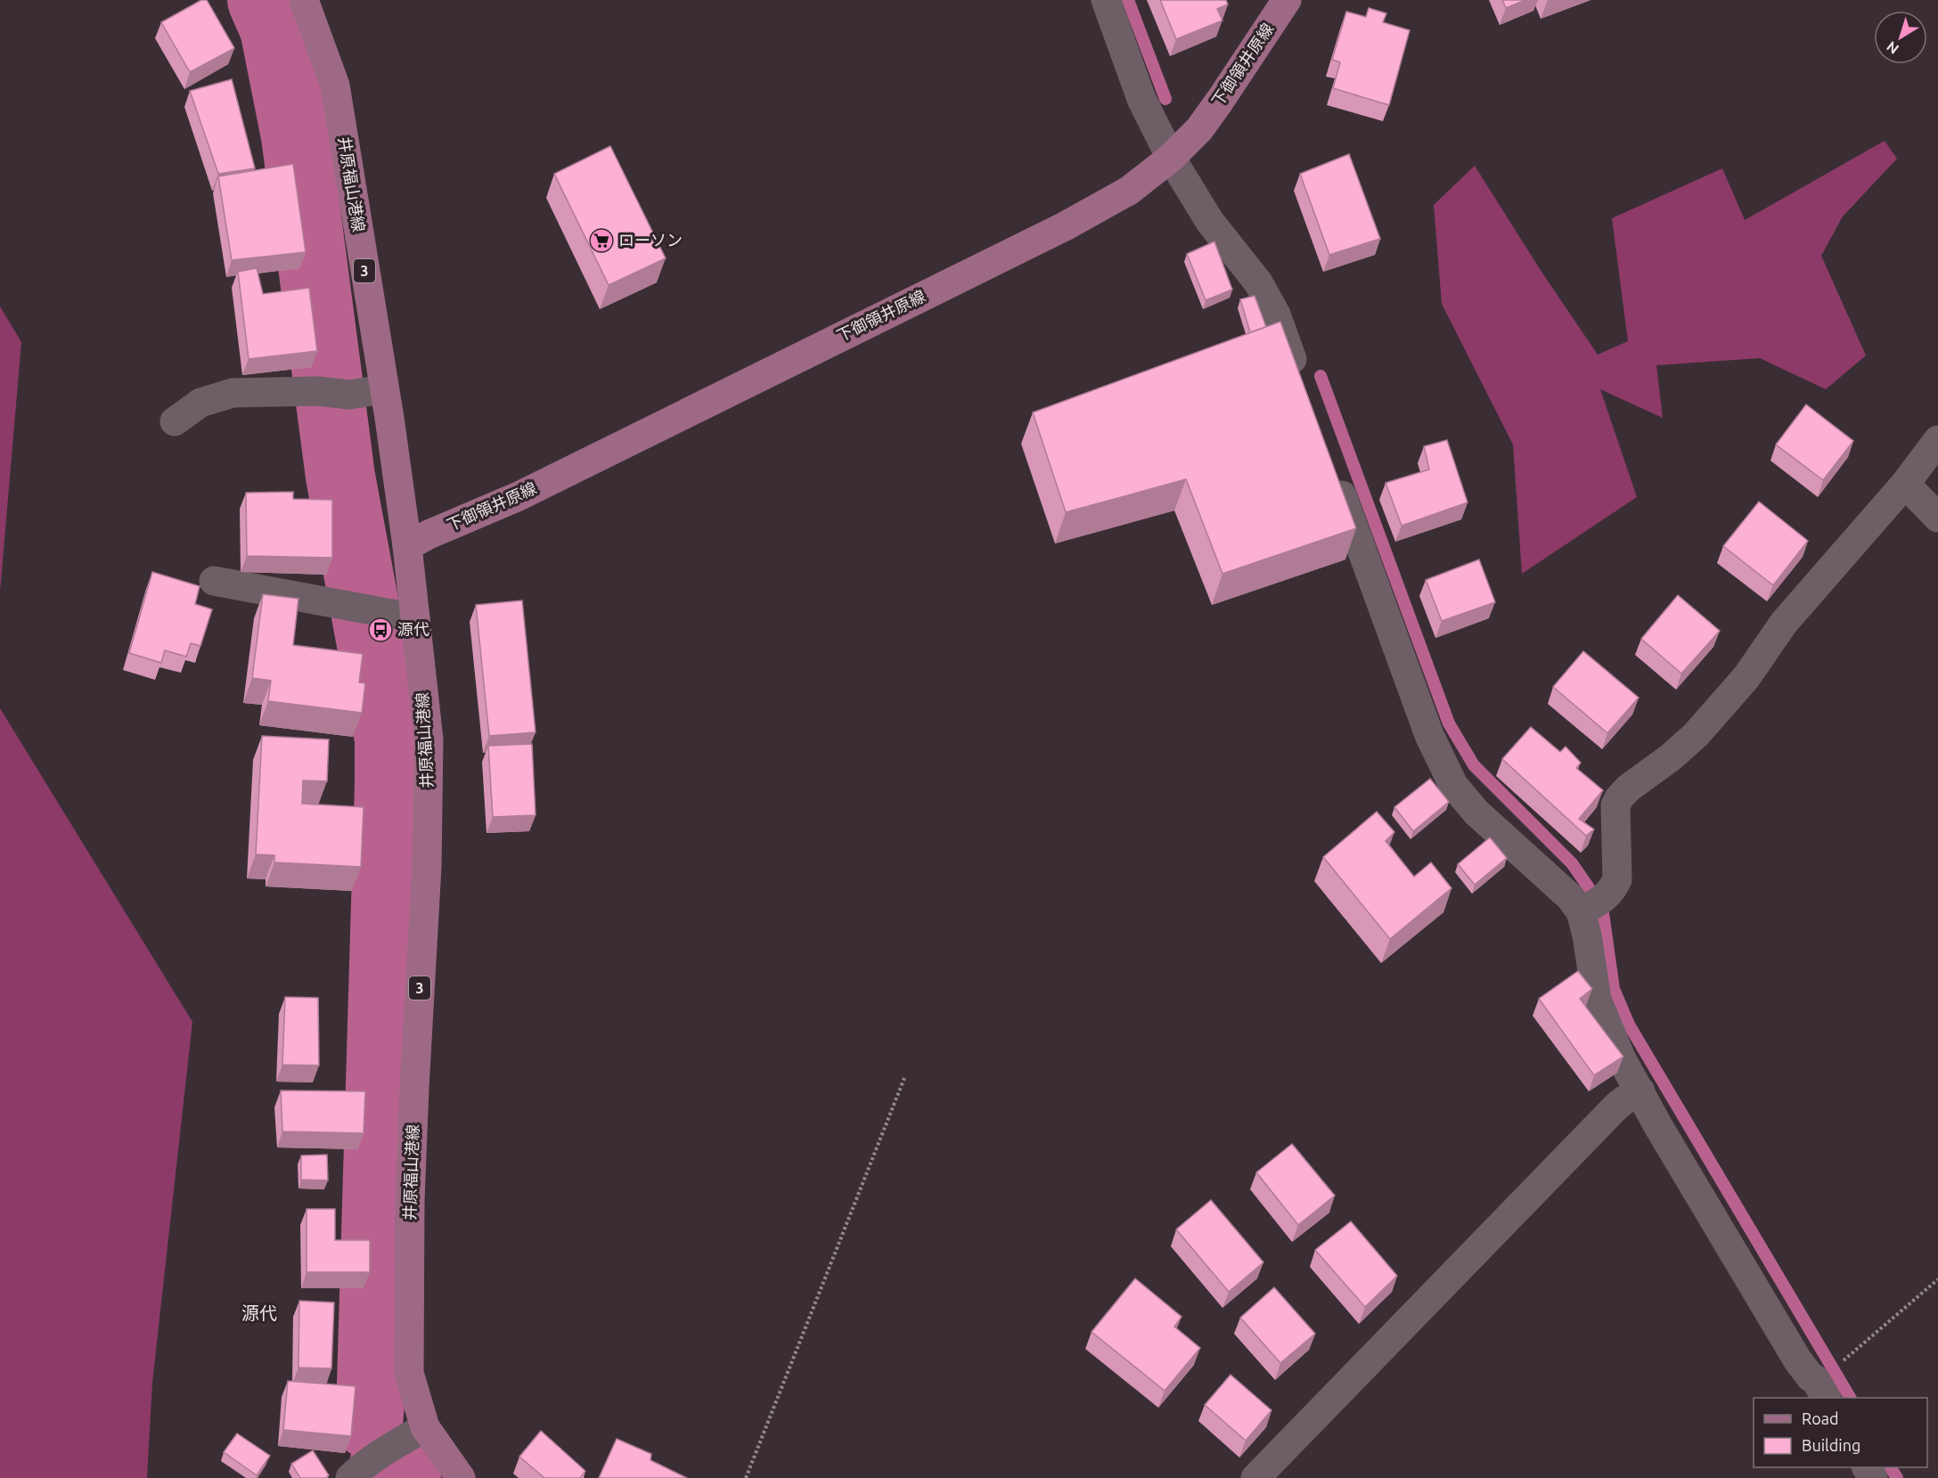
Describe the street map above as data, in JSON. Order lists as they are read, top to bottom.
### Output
{
  "streets": {
    "main road": ["下御領井原線", "井原福山港線", "3"]
  },
  "crossings": [
    ["下御領井原線", "井原福山港線"]
  ],
  "districts": ["源代"],
  "places": {
    "supermarket": ["ローソン"],
    "bus stop": ["源代"]
  },
  "legend": ["Road", "Building"],
  "north": "bottom left"
}
